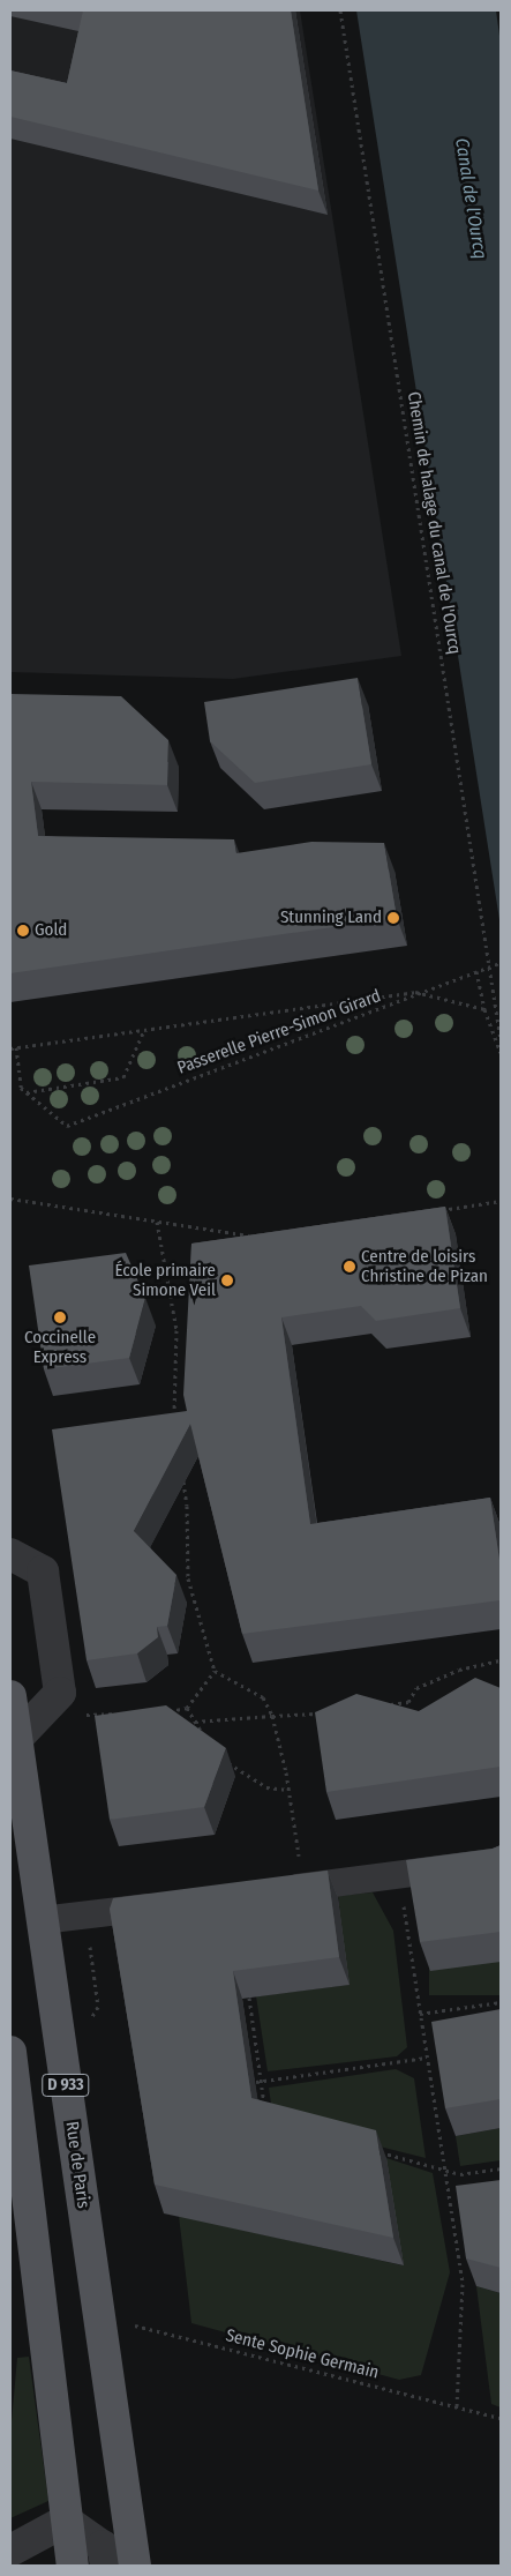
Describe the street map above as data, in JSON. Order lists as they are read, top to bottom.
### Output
{
  "streets": {
    "main road": ["D 933", "Rue de Paris"],
    "path": ["Chemin de halage du canal de l'Ourcq", "Passerelle Pierre-Simon Girard", "Sente Sophie Germain"]
  },
  "crossings": [
    ["Rue de Paris", "Sente Sophie Germain"]
  ],
  "water": ["Canal de l'Ourcq"],
  "places": [
    "Stunning Land",
    "Gold",
    "Centre de loisirs Christine de Pizan",
    "École primaire Simone Veil",
    "Coccinelle Express"
  ]
}
